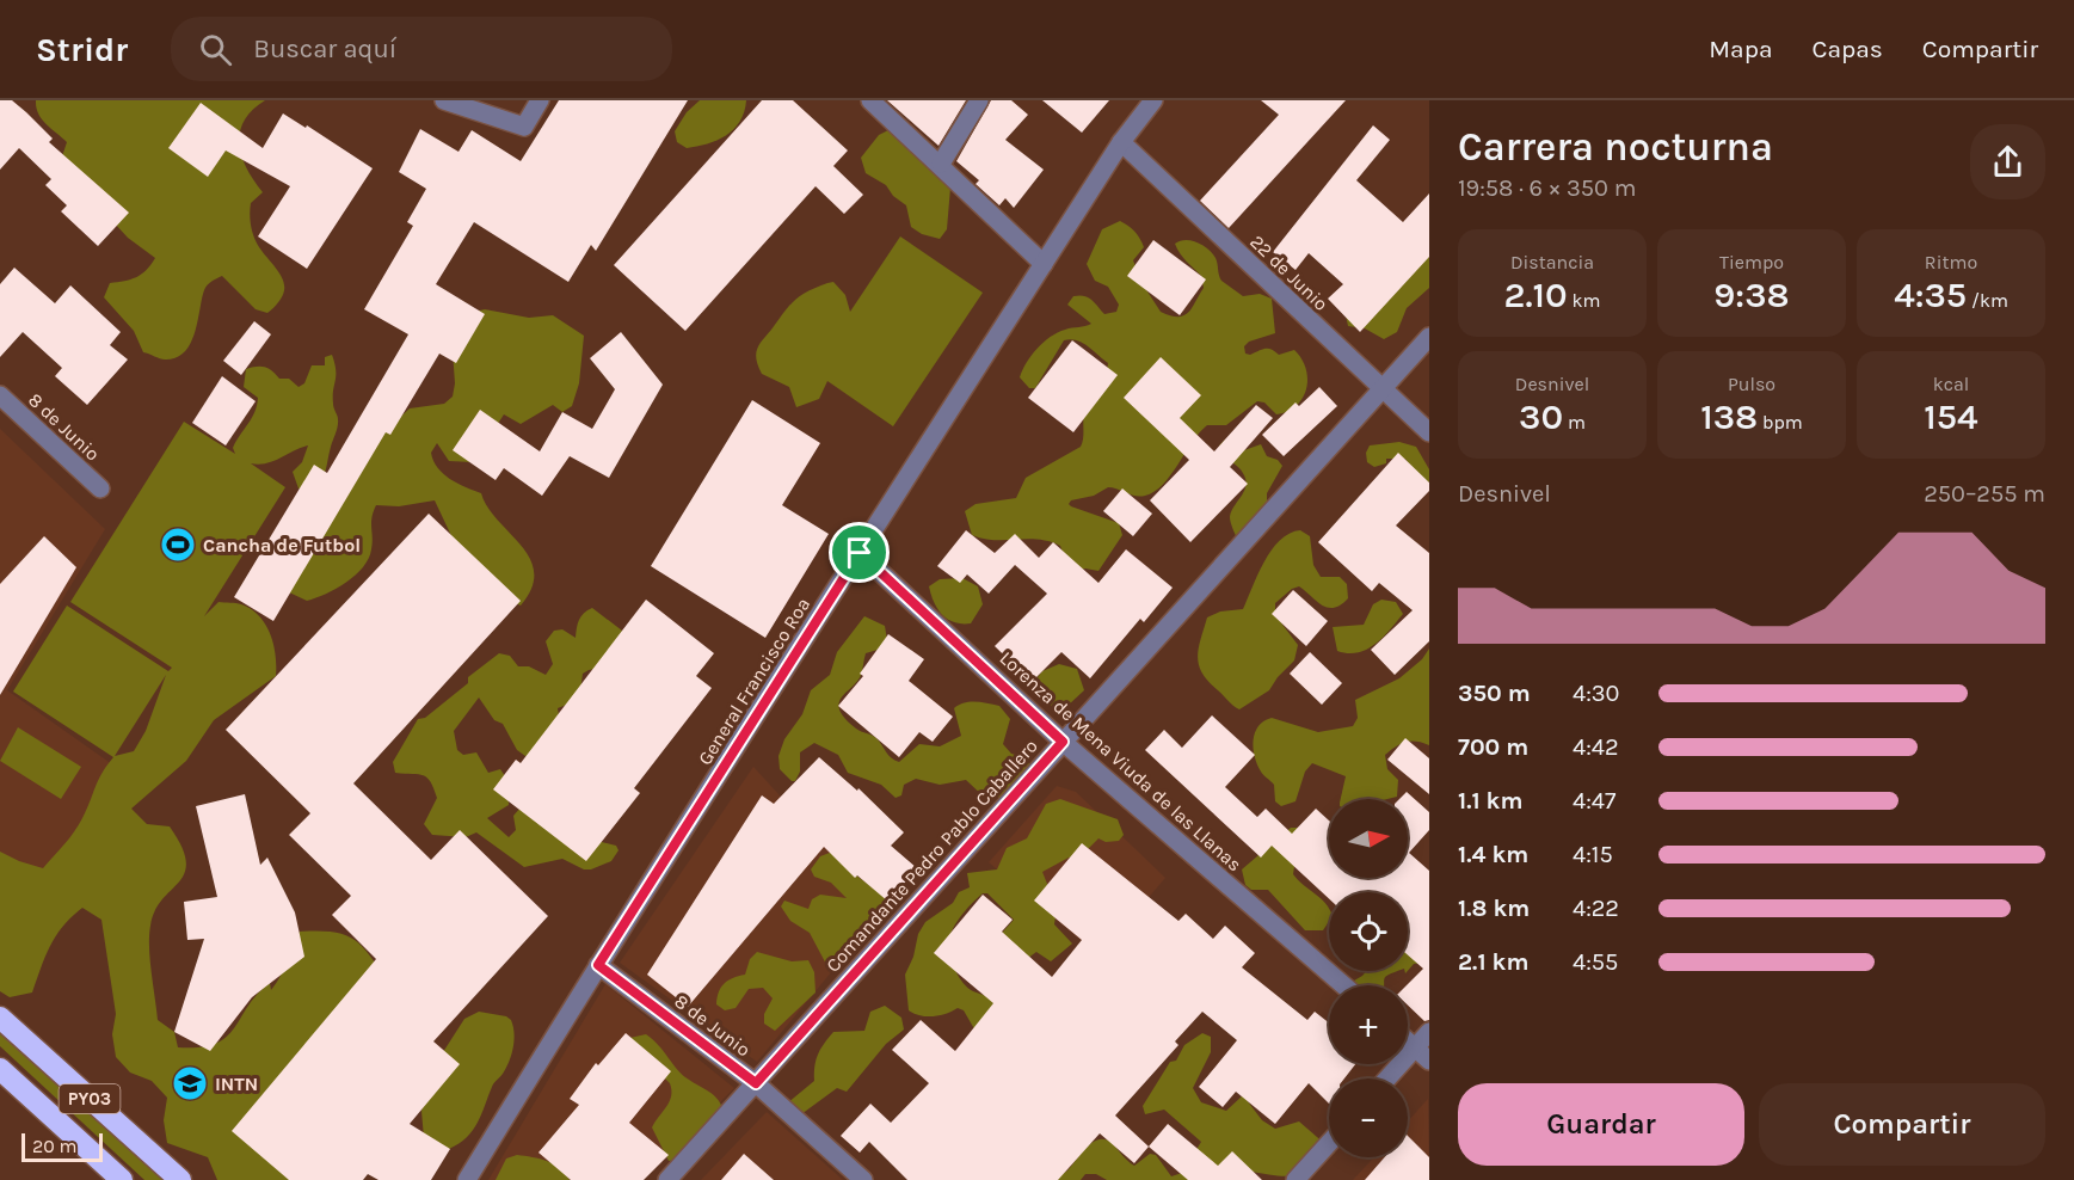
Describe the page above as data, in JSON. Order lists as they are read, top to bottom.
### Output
{
  "streets": {
    "highway": ["PY03"],
    "street": [
      "22 de Junio",
      "8 de Junio",
      "General Francisco Roa",
      "Lorenza de Mena Viuda de las Llanas",
      "Comandante Pedro Pablo Caballero"
    ]
  },
  "crossings": [
    ["22 de Junio", "General Francisco Roa"],
    ["22 de Junio", "Comandante Pedro Pablo Caballero"],
    ["8 de Junio", "General Francisco Roa"],
    ["8 de Junio", "Comandante Pedro Pablo Caballero"],
    ["General Francisco Roa", "Lorenza de Mena Viuda de las Llanas"],
    ["Lorenza de Mena Viuda de las Llanas", "Comandante Pedro Pablo Caballero"]
  ],
  "places": {
    "sports": ["Cancha de Futbol"],
    "school or university": ["INTN"]
  },
  "scale_bar": "20 m",
  "north": "right",
  "page": {
    "header": "Stridr",
    "search": "Buscar aquí",
    "nav": ["Mapa", "Capas", "Compartir"],
    "heading": ["Carrera nocturna", "19:58 · 6 × 350 m"],
    "stats": [
      ["Distancia", "2.10 km"],
      ["Tiempo", "9:38"],
      ["Ritmo", "4:35 /km"],
      ["Desnivel", "30 m"],
      ["Pulso", "138 bpm"],
      ["kcal", "154"]
    ],
    "chart": ["Desnivel", "250–255 m"],
    "list": [
      {
        "name": "350 m",
        "note": "4:30"
      },
      {
        "name": "700 m",
        "note": "4:42"
      },
      {
        "name": "1.1 km",
        "note": "4:47"
      },
      {
        "name": "1.4 km",
        "note": "4:15"
      },
      {
        "name": "1.8 km",
        "note": "4:22"
      },
      {
        "name": "2.1 km",
        "note": "4:55"
      }
    ],
    "map_buttons": ["+", "−"],
    "buttons": ["Guardar", "Compartir"],
    "scale": "20 m"
  }
}
